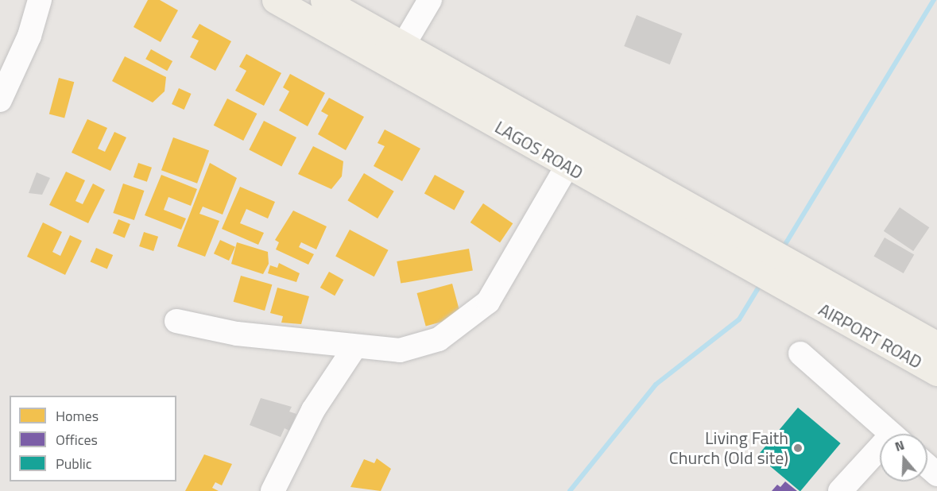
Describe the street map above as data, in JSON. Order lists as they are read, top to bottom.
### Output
{
  "streets": {
    "main road": ["LAGOS ROAD", "AIRPORT ROAD"]
  },
  "crossings": [
    ["LAGOS ROAD", "AIRPORT ROAD"]
  ],
  "places": ["Living Faith Church (Old site)"],
  "legend": ["Homes", "Offices", "Public"],
  "north": "top"
}
